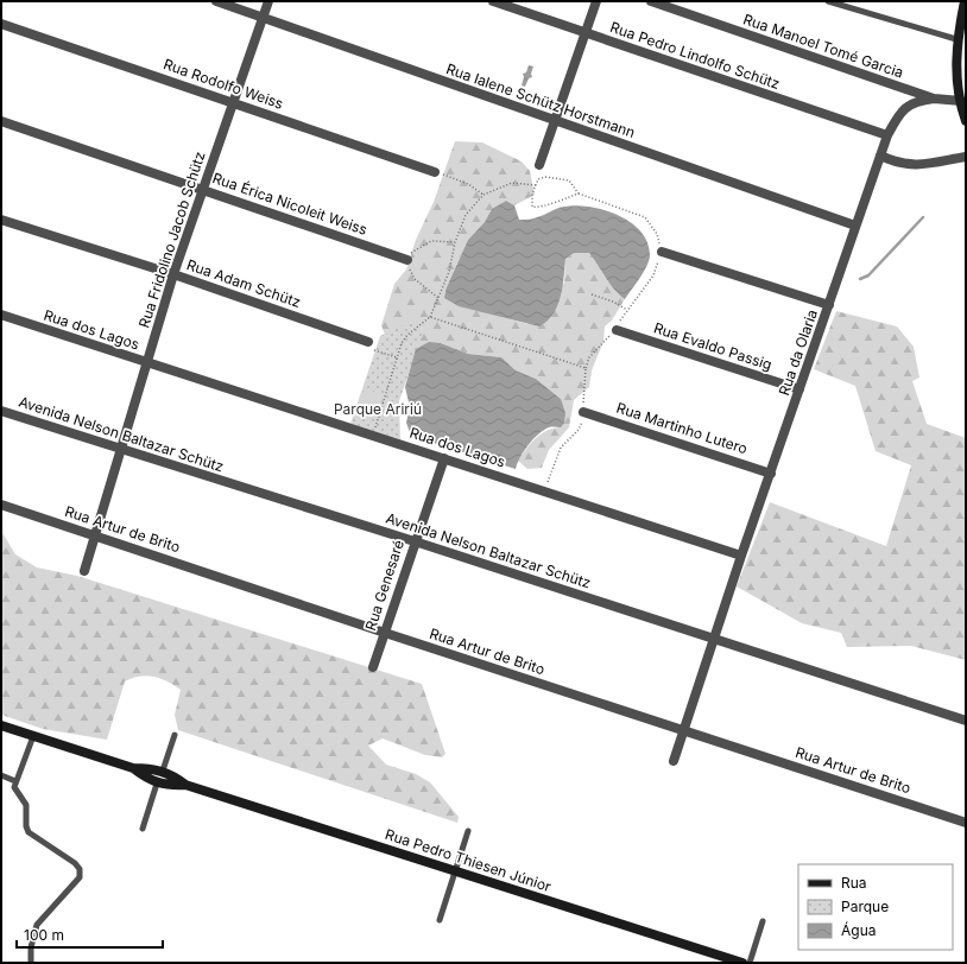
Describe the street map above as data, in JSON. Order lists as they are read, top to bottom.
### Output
{
  "streets": {
    "main road": ["Rua Pedro Thiesen Júnior"],
    "street": [
      "Rua Manoel Tomé Garcia",
      "Rua Pedro Lindolfo Schütz",
      "Rua Rodolfo Weiss",
      "Rua Ialene Schütz Horstmann",
      "Rua Érica Nicoleit Weiss",
      "Rua Fridolino Jacob Schütz",
      "Rua Adam Schütz",
      "Rua dos Lagos",
      "Rua Evaldo Passig",
      "Rua da Olaria",
      "Rua Martinho Lutero",
      "Avenida Nelson Baltazar Schütz",
      "Rua Artur de Brito",
      "Rua Genesaré"
    ]
  },
  "crossings": [
    ["Rua Manoel Tomé Garcia", "Rua da Olaria"],
    ["Rua Pedro Lindolfo Schütz", "Rua da Olaria"],
    ["Rua Rodolfo Weiss", "Rua Fridolino Jacob Schütz"],
    ["Rua Ialene Schütz Horstmann", "Rua Fridolino Jacob Schütz"],
    ["Rua Ialene Schütz Horstmann", "Rua da Olaria"],
    ["Rua Érica Nicoleit Weiss", "Rua Fridolino Jacob Schütz"],
    ["Rua Fridolino Jacob Schütz", "Rua Adam Schütz"],
    ["Rua Fridolino Jacob Schütz", "Rua dos Lagos"],
    ["Rua Fridolino Jacob Schütz", "Avenida Nelson Baltazar Schütz"],
    ["Rua Fridolino Jacob Schütz", "Rua Artur de Brito"],
    ["Rua dos Lagos", "Rua da Olaria"],
    ["Rua dos Lagos", "Rua Genesaré"],
    ["Rua Evaldo Passig", "Rua da Olaria"],
    ["Rua da Olaria", "Rua Martinho Lutero"],
    ["Rua da Olaria", "Avenida Nelson Baltazar Schütz"],
    ["Rua da Olaria", "Rua Artur de Brito"],
    ["Avenida Nelson Baltazar Schütz", "Rua Genesaré"],
    ["Rua Artur de Brito", "Rua Genesaré"]
  ],
  "parks": ["Parque Aririú"],
  "legend": ["Rua", "Parque", "Água"],
  "scale_bar": "100 m"
}
